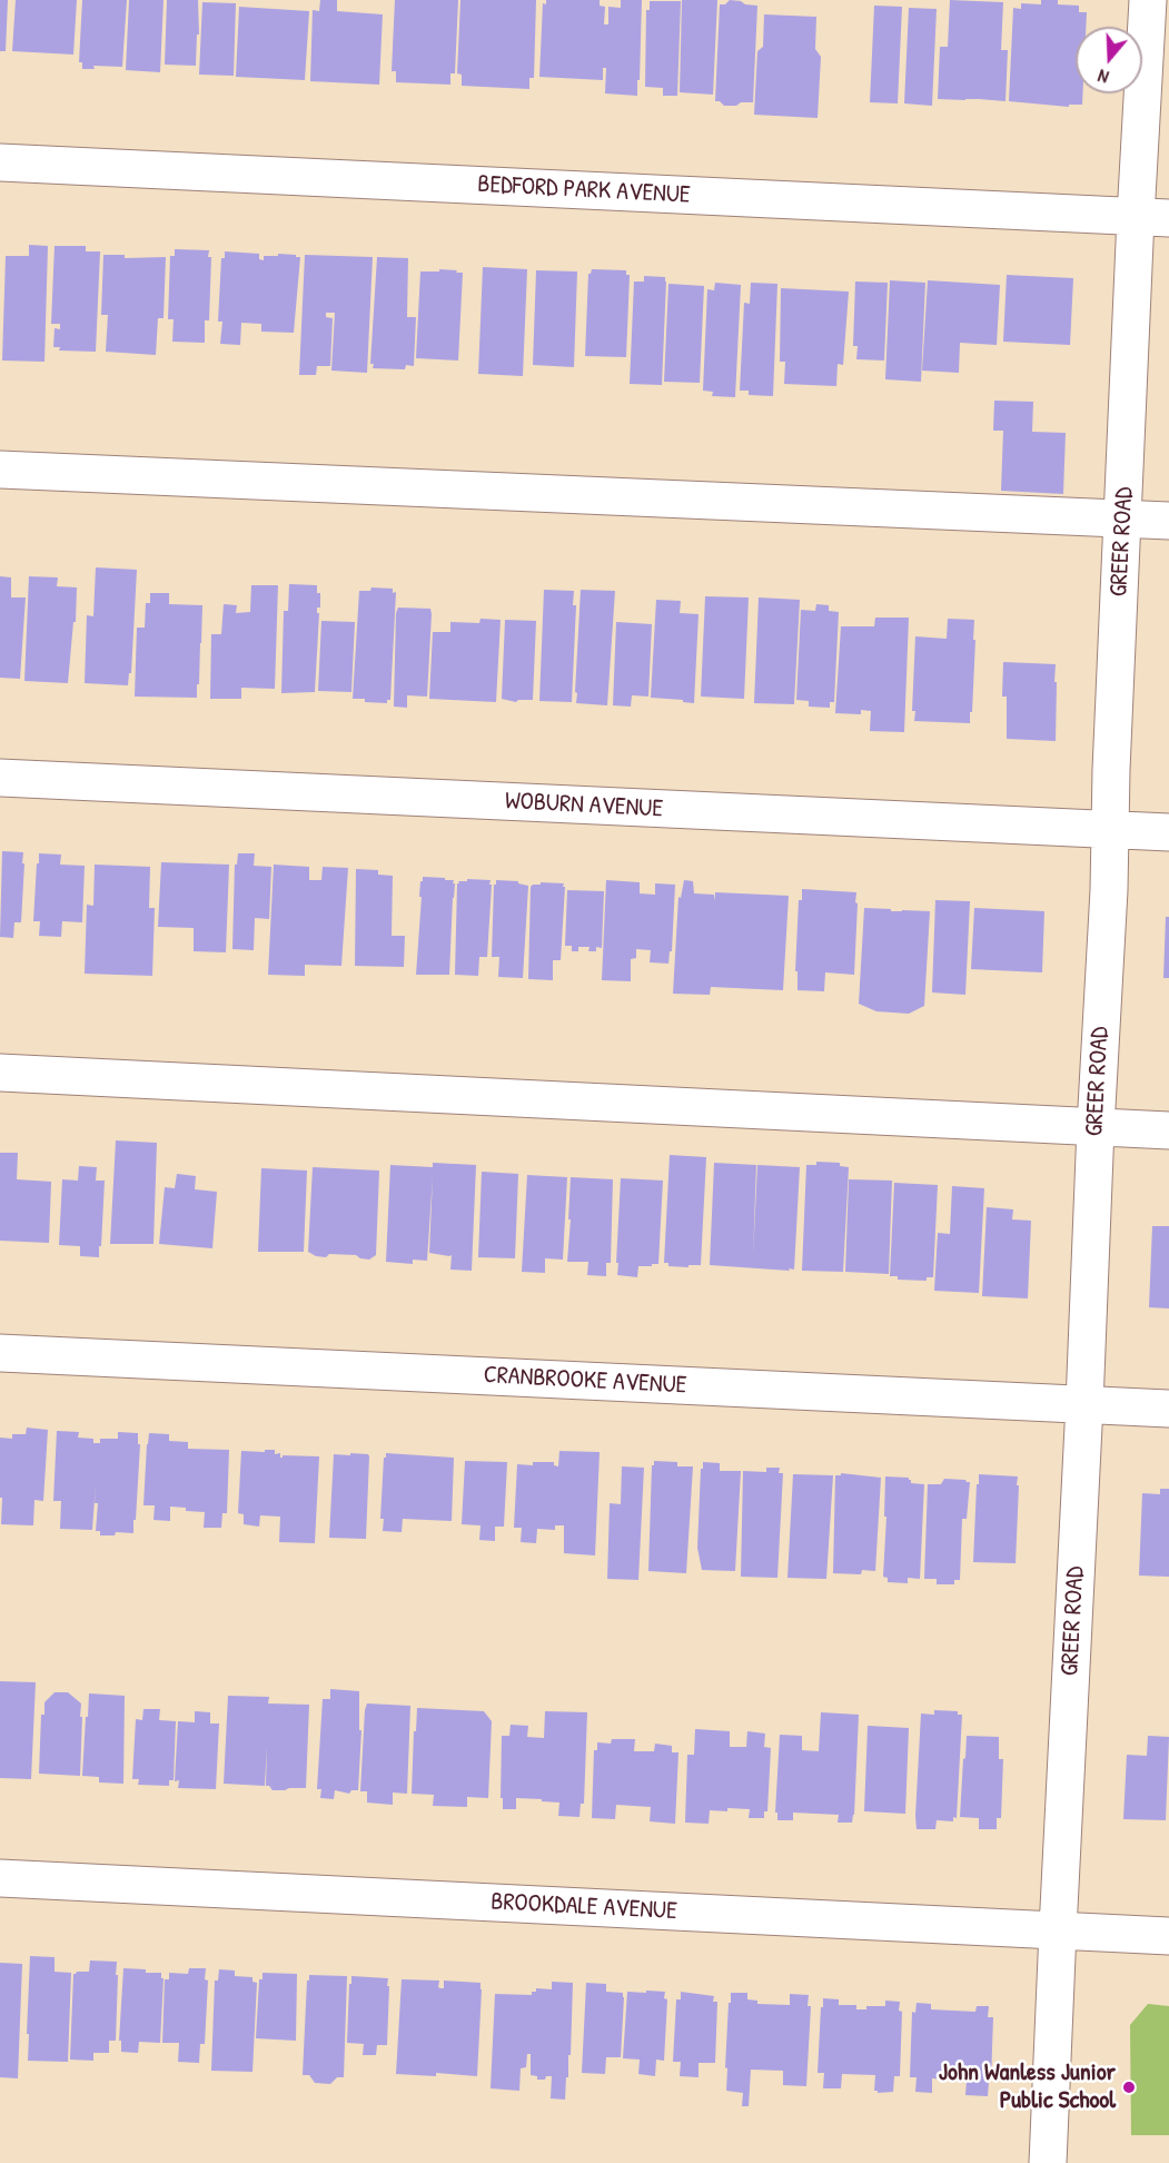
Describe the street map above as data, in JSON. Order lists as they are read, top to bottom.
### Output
{
  "streets": {
    "street": [
      "BEDFORD PARK AVENUE",
      "GREER ROAD",
      "WOBURN AVENUE",
      "CRANBROOKE AVENUE",
      "BROOKDALE AVENUE"
    ]
  },
  "crossings": [
    ["BEDFORD PARK AVENUE", "GREER ROAD"],
    ["GREER ROAD", "WOBURN AVENUE"],
    ["GREER ROAD", "CRANBROOKE AVENUE"],
    ["GREER ROAD", "BROOKDALE AVENUE"]
  ],
  "places": ["John Wanless Junior Public School"],
  "north": "bottom"
}
